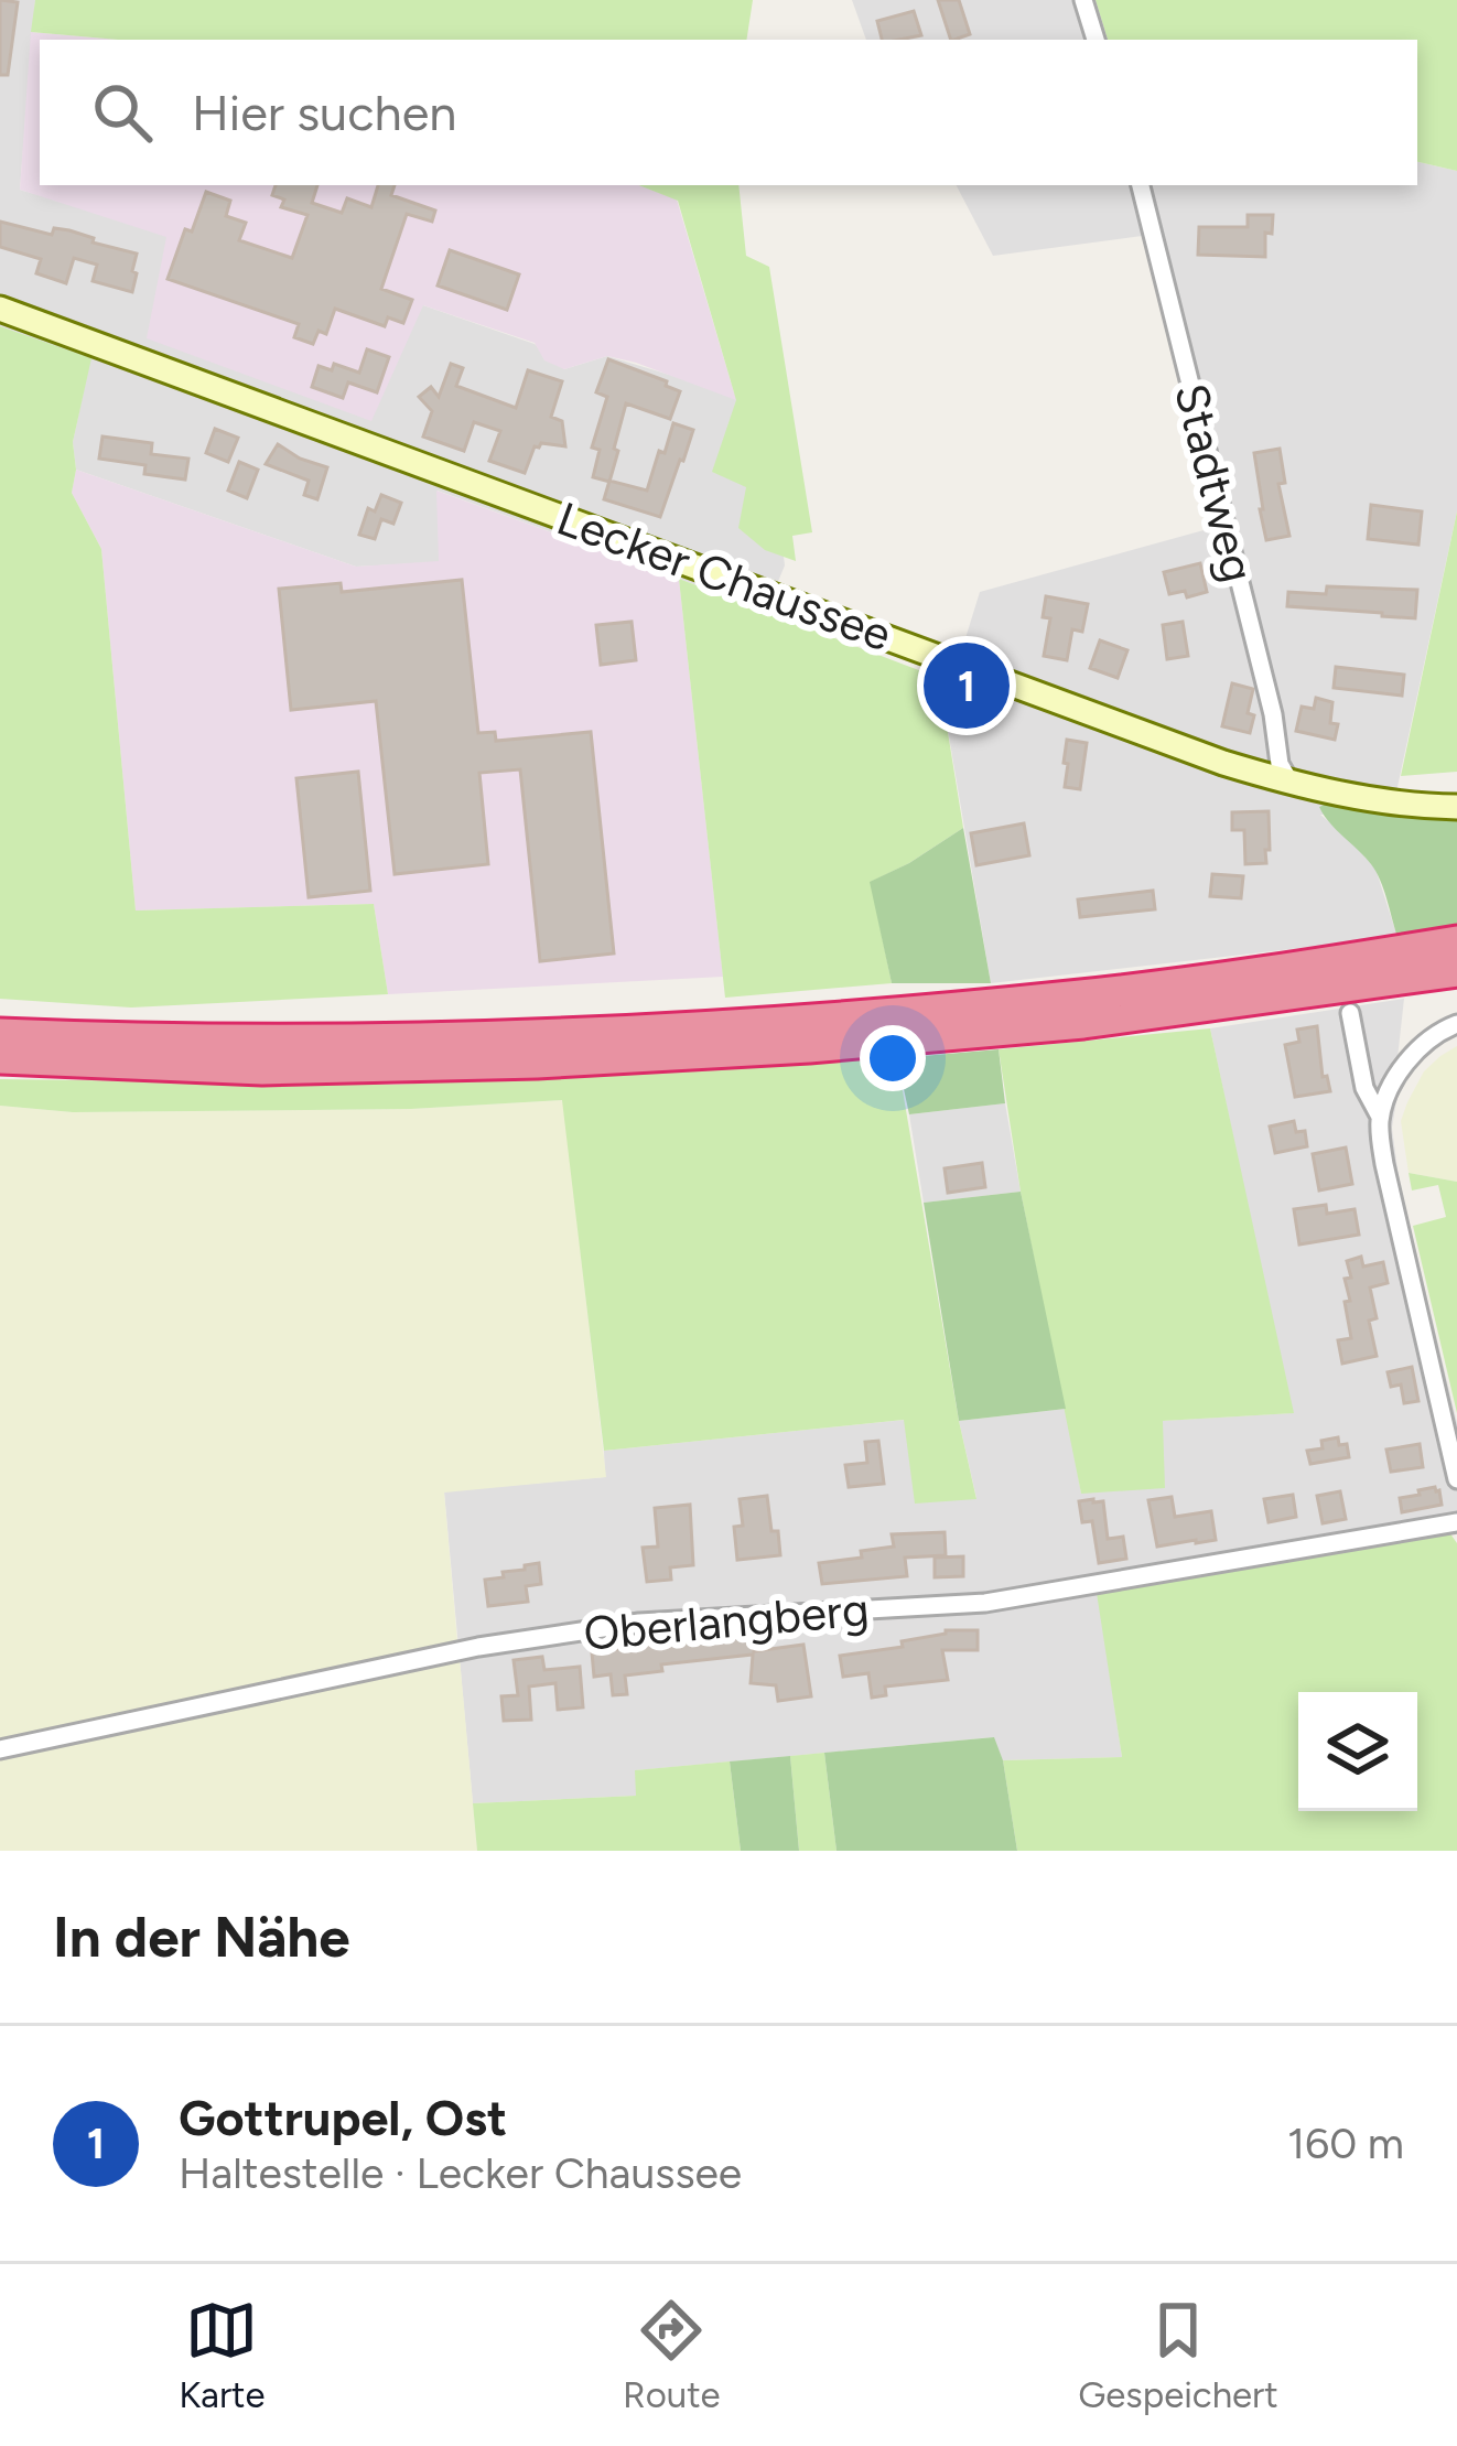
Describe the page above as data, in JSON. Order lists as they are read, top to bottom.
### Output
{
  "streets": {
    "street": ["Stadtweg", "Lecker Chaussee", "Oberlangberg"]
  },
  "crossings": [
    ["Stadtweg", "Lecker Chaussee"]
  ],
  "page": {
    "search": "Hier suchen",
    "pins": "1",
    "heading": "In der Nähe",
    "list": [
      {
        "mark": "1",
        "name": "Gottrupel, Ost",
        "note": "Haltestelle · Lecker Chaussee",
        "value": "160 m"
      }
    ],
    "nav": ["Karte", "Route", "Gespeichert"]
  }
}
